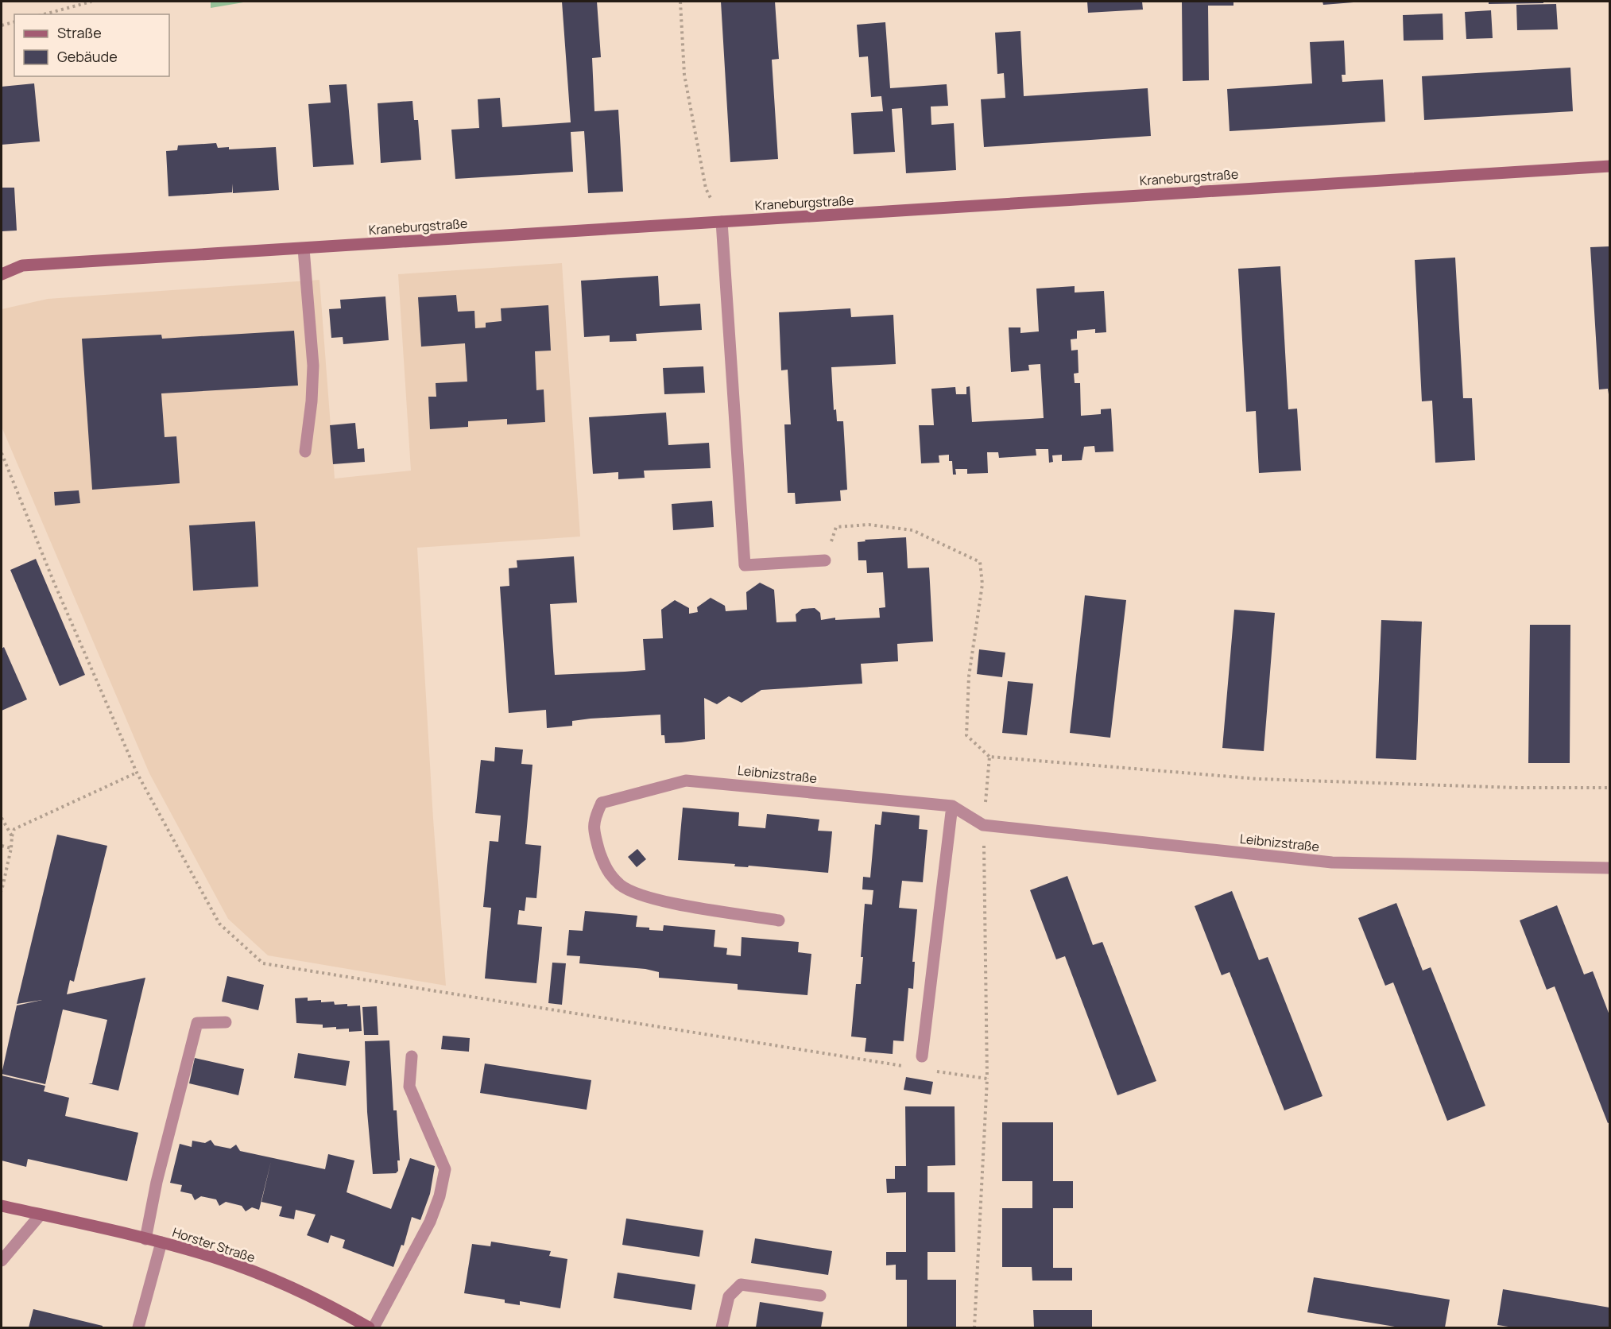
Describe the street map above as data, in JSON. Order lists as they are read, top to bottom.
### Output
{
  "streets": {
    "street": ["Kraneburgstraße", "Leibnizstraße", "Horster Straße"]
  },
  "legend": ["Straße", "Gebäude"]
}
